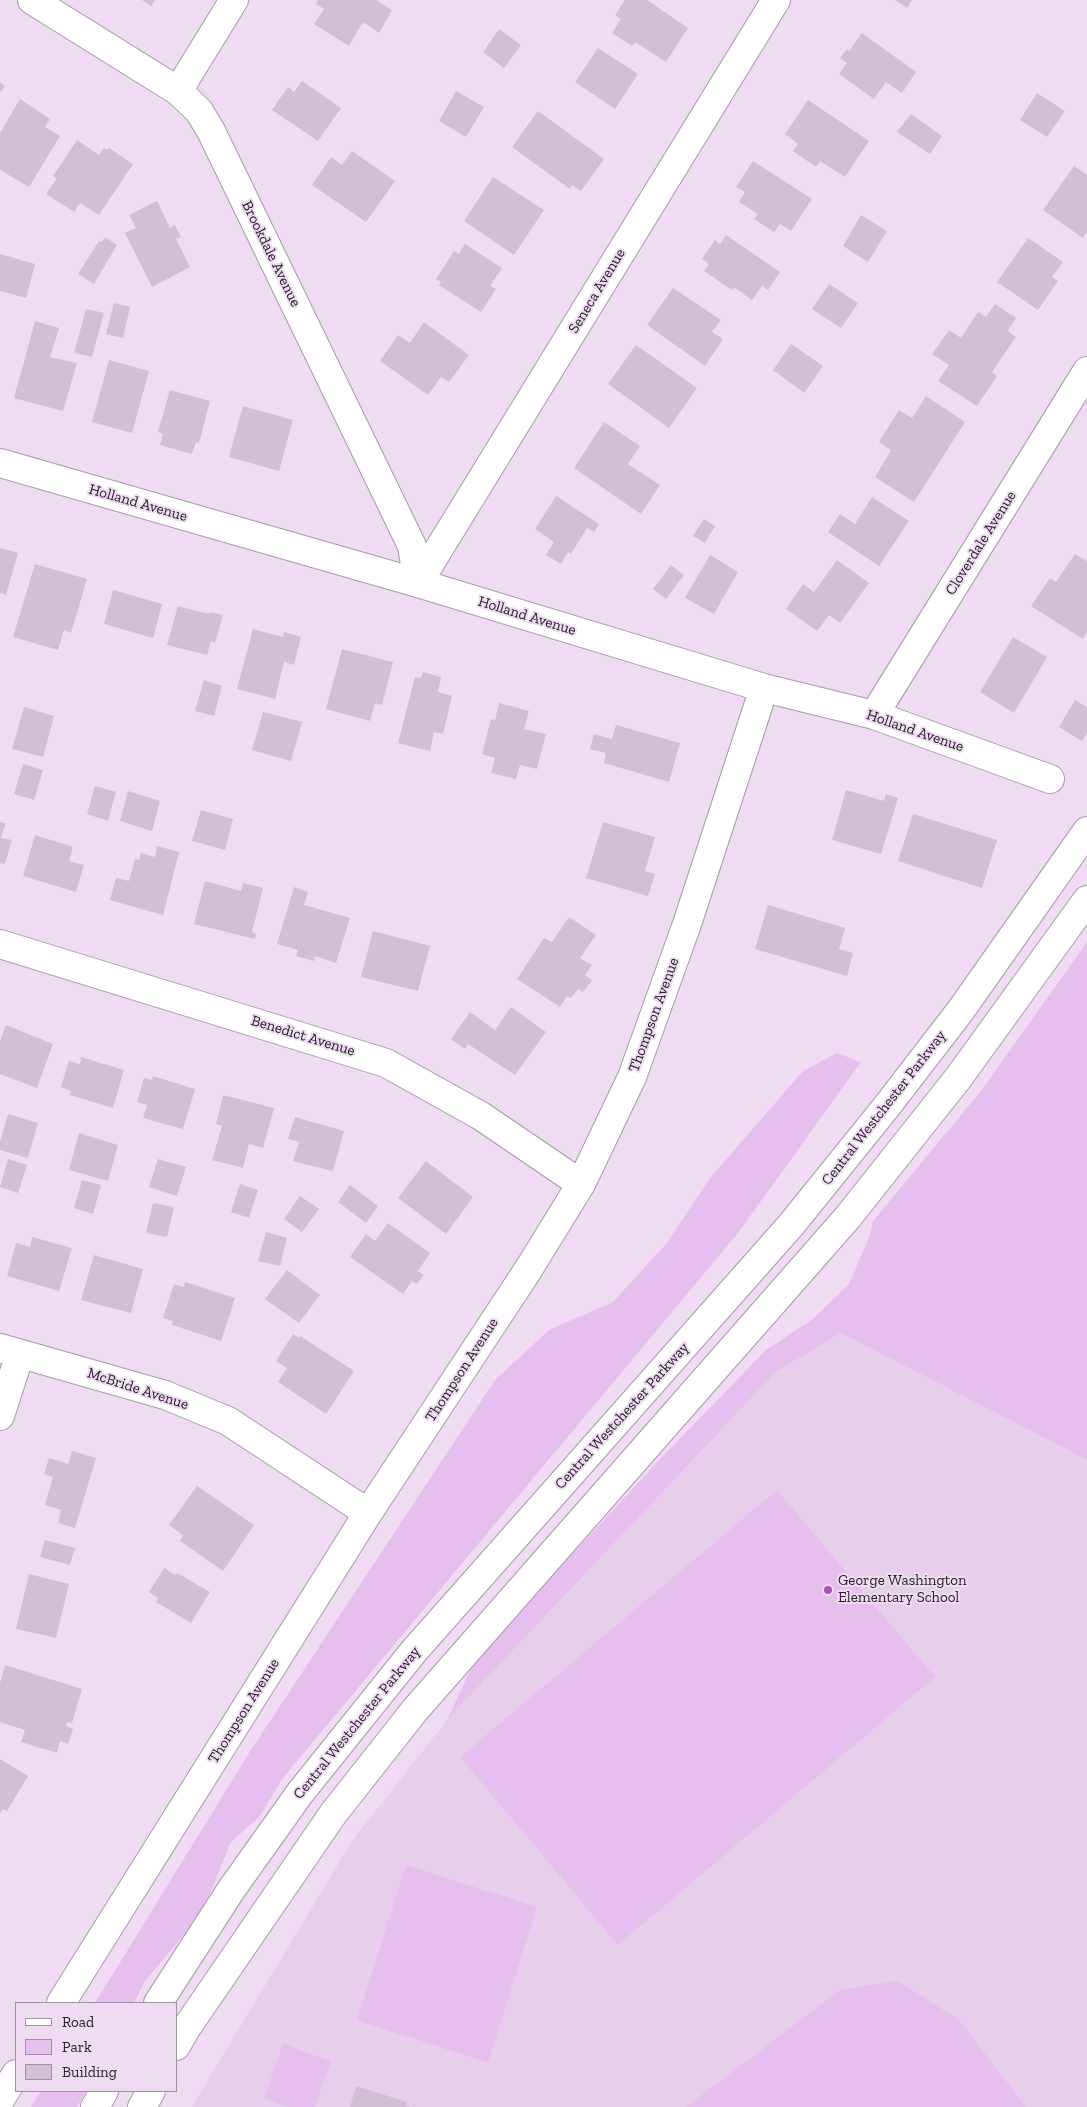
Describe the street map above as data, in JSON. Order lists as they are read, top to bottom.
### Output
{
  "streets": {
    "street": [
      "Brookdale Avenue",
      "Seneca Avenue",
      "Holland Avenue",
      "Cloverdale Avenue",
      "Thompson Avenue",
      "Benedict Avenue",
      "Central Westchester Parkway",
      "McBride Avenue"
    ]
  },
  "crossings": [
    ["Brookdale Avenue", "Seneca Avenue"],
    ["Brookdale Avenue", "Holland Avenue"],
    ["Seneca Avenue", "Holland Avenue"],
    ["Holland Avenue", "Cloverdale Avenue"],
    ["Holland Avenue", "Thompson Avenue"],
    ["Thompson Avenue", "Benedict Avenue"],
    ["Thompson Avenue", "McBride Avenue"]
  ],
  "places": ["George Washington Elementary School"],
  "legend": ["Road", "Park", "Building"]
}
